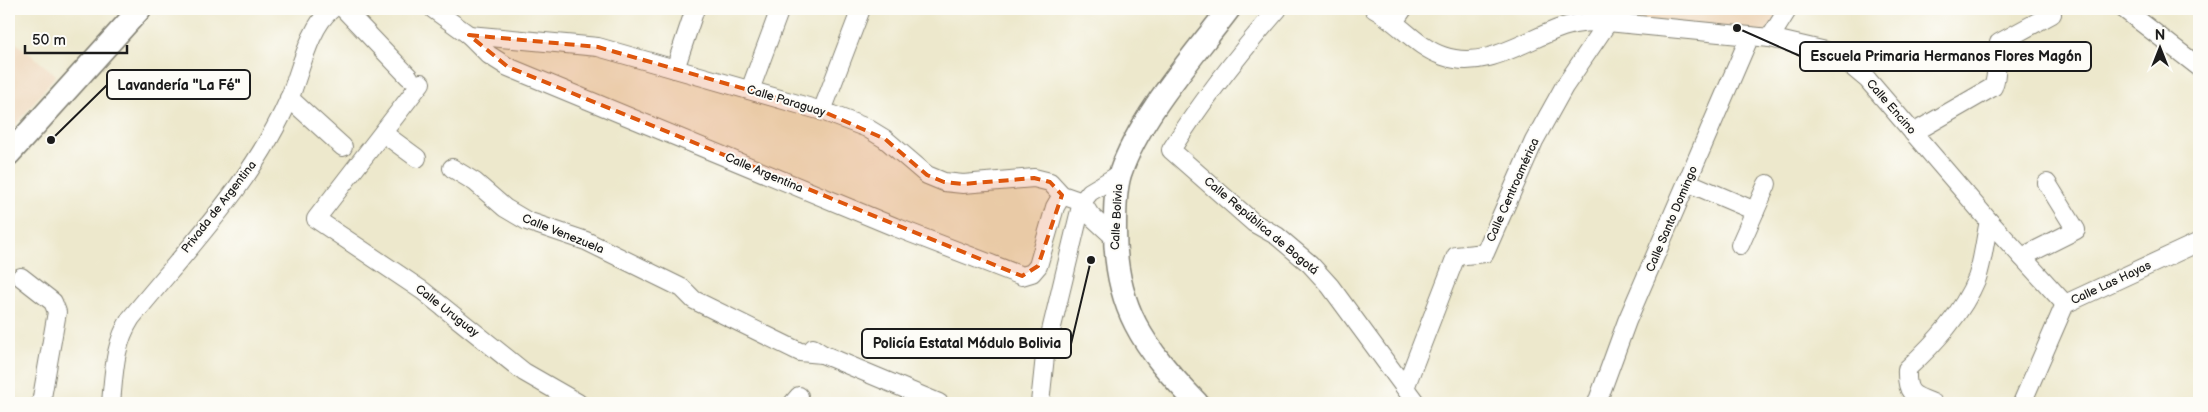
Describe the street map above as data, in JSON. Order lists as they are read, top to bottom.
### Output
{
  "streets": {
    "main road": ["Calle Bolivia"],
    "street": [
      "Calle Paraguay",
      "Calle Encino",
      "Calle Argentina",
      "Calle Centroamérica",
      "Privada de Argentina",
      "Calle Santo Domingo",
      "Calle República de Bogotá",
      "Calle Venezuela",
      "Calle Las Hayas",
      "Calle Uruguay"
    ]
  },
  "crossings": [
    ["Calle Paraguay", "Calle Argentina"],
    ["Calle Encino", "Calle Centroamérica"],
    ["Calle Encino", "Calle Santo Domingo"],
    ["Calle Encino", "Calle Las Hayas"],
    ["Calle Centroamérica", "Calle República de Bogotá"]
  ],
  "places": ["Escuela Primaria Hermanos Flores Magón", "Lavandería \"La Fé\"", "Policía Estatal Módulo Bolivia"],
  "scale_bar": "50 m",
  "north": "top"
}
